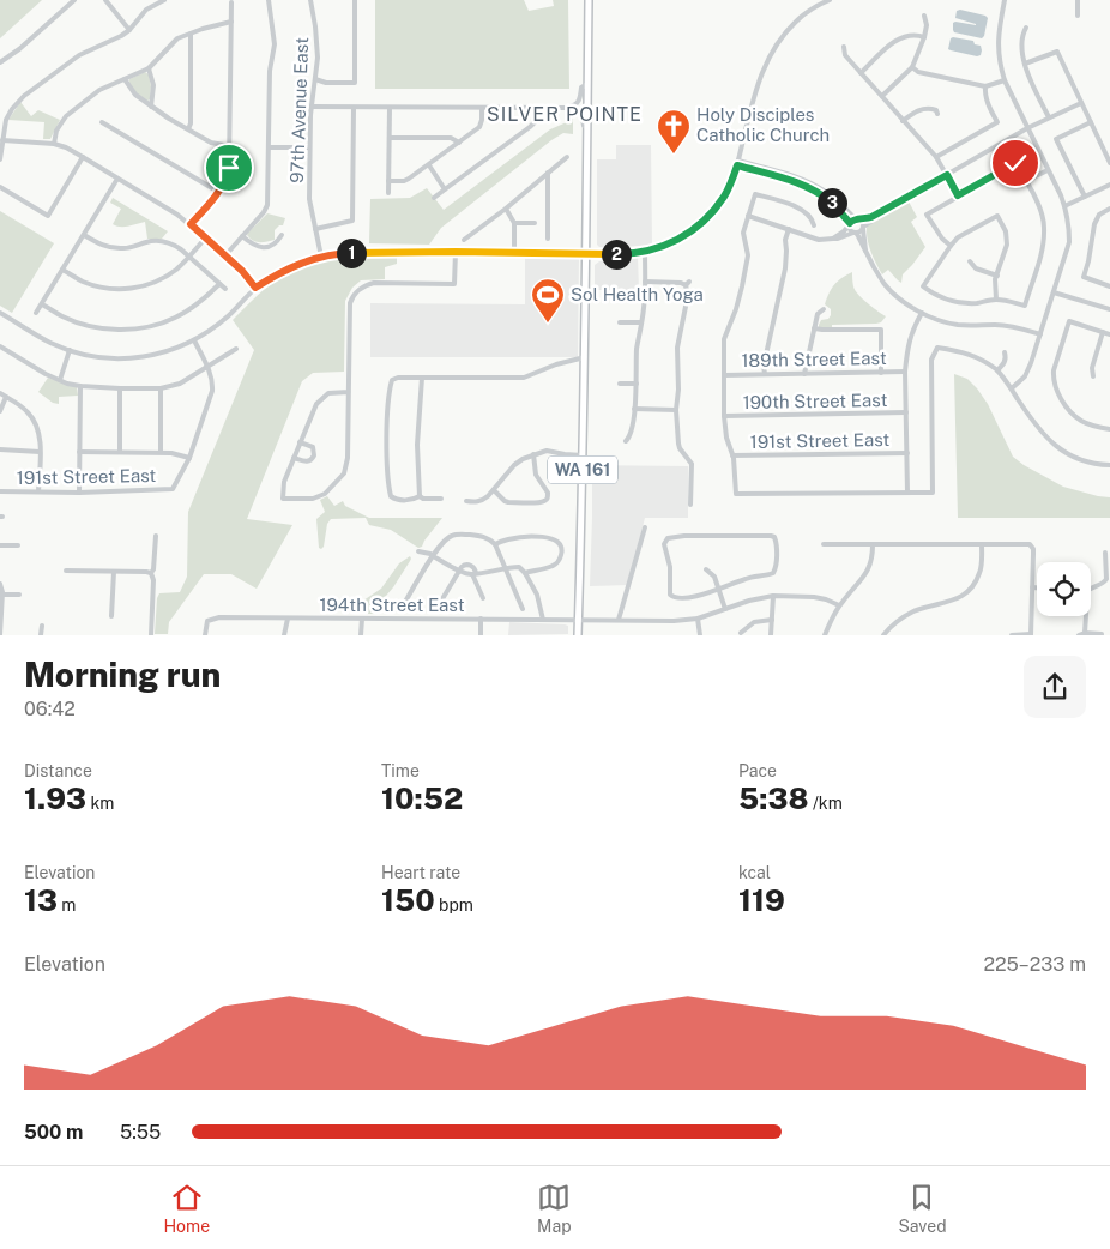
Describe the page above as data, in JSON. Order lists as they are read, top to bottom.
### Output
{
  "streets": {
    "main road": ["WA 161"],
    "street": [
      "97th Avenue East",
      "189th Street East",
      "190th Street East",
      "191st Street East",
      "194th Street East"
    ]
  },
  "crossings": [
    ["WA 161", "194th Street East"]
  ],
  "districts": ["SILVER POINTE"],
  "places": {
    "church": ["Holy Disciples Catholic Church"],
    "sports": ["Sol Health Yoga"]
  },
  "page": {
    "pins": ["3", "1", "2"],
    "heading": ["Morning run", "06:42"],
    "stats": [
      ["Distance", "1.93 km"],
      ["Time", "10:52"],
      ["Pace", "5:38 /km"],
      ["Elevation", "13 m"],
      ["Heart rate", "150 bpm"],
      ["kcal", "119"]
    ],
    "chart": ["Elevation", "225–233 m"],
    "list": [
      {
        "name": "500 m",
        "note": "5:55"
      }
    ],
    "tabs": ["Home", "Map", "Saved"]
  }
}
